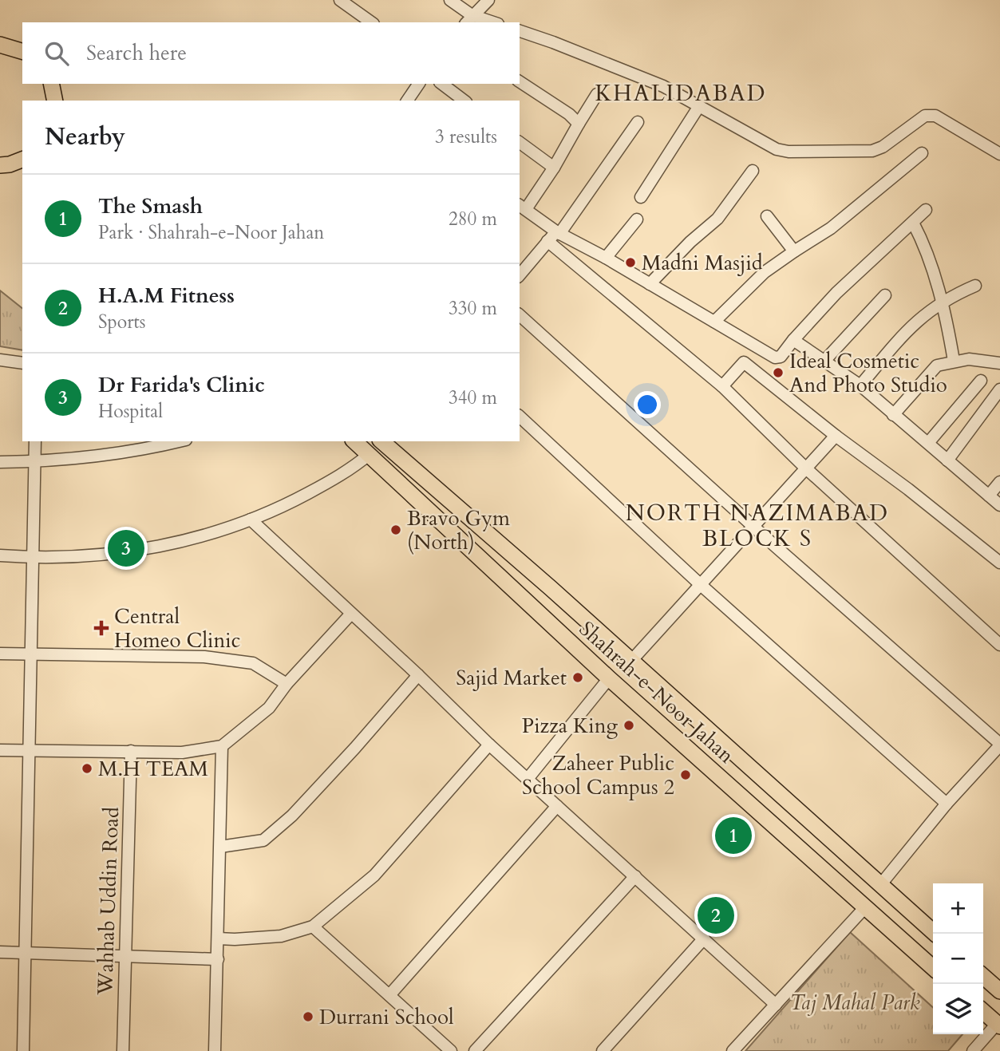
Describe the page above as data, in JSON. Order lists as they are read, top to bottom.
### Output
{
  "streets": {
    "main road": ["Shahrah-e-Noor Jahan"],
    "street": ["Wahhab Uddin Road"]
  },
  "districts": ["KHALIDABAD", "NORTH NAZIMABAD BLOCK S"],
  "parks": ["Taj Mahal Park"],
  "places": {
    "other": [
      "Madni Masjid",
      "Ideal Cosmetic And Photo Studio",
      "Bravo Gym (North)",
      "Sajid Market",
      "Pizza King",
      "M.H TEAM",
      "Zaheer Public School Campus 2",
      "Durrani School"
    ],
    "health": ["Central Homeo Clinic"]
  },
  "page": {
    "search": "Search here",
    "heading": ["Nearby", "3 results"],
    "list": [
      {
        "mark": "1",
        "name": "The Smash",
        "note": "Park · Shahrah-e-Noor Jahan",
        "value": "280 m"
      },
      {
        "mark": "2",
        "name": "H.A.M Fitness",
        "note": "Sports",
        "value": "330 m"
      },
      {
        "mark": "3",
        "name": "Dr Farida's Clinic",
        "note": "Hospital",
        "value": "340 m"
      }
    ],
    "pins": ["3", "1", "2"],
    "map_buttons": ["+", "−"]
  }
}
